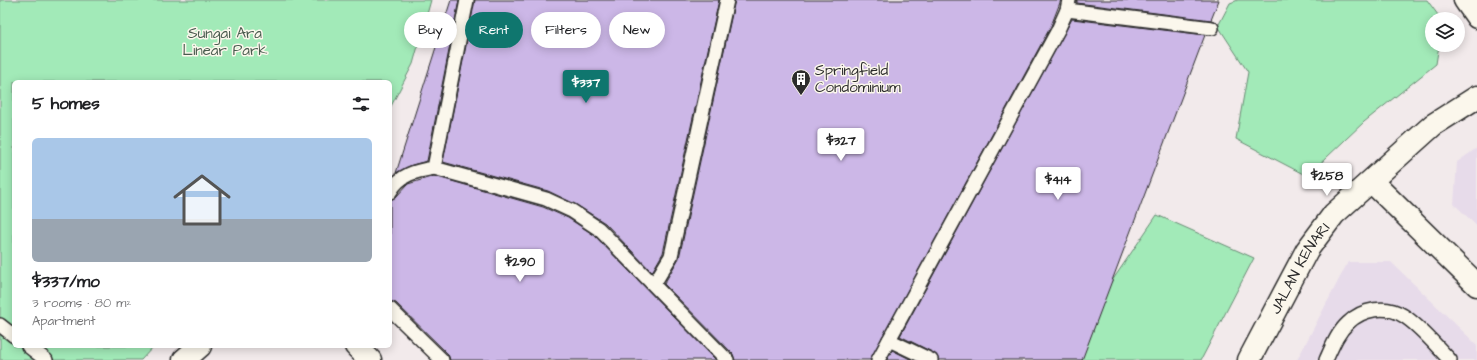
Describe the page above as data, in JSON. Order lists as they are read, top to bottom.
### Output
{
  "streets": {
    "street": ["JALAN KENARI"]
  },
  "parks": ["Sungai Ara Linear Park"],
  "places": {
    "building": ["Springfield Condominium"]
  },
  "page": {
    "chip": [
      "Buy",
      "Rent",
      "Filters",
      "New"
    ],
    "price": [
      "$337",
      "$327",
      "$258",
      "$414",
      "$290"
    ],
    "heading": "5 homes",
    "list": [
      {
        "name": "$337/mo",
        "note": "3 rooms · 80 m² · Apartment"
      }
    ]
  }
}
